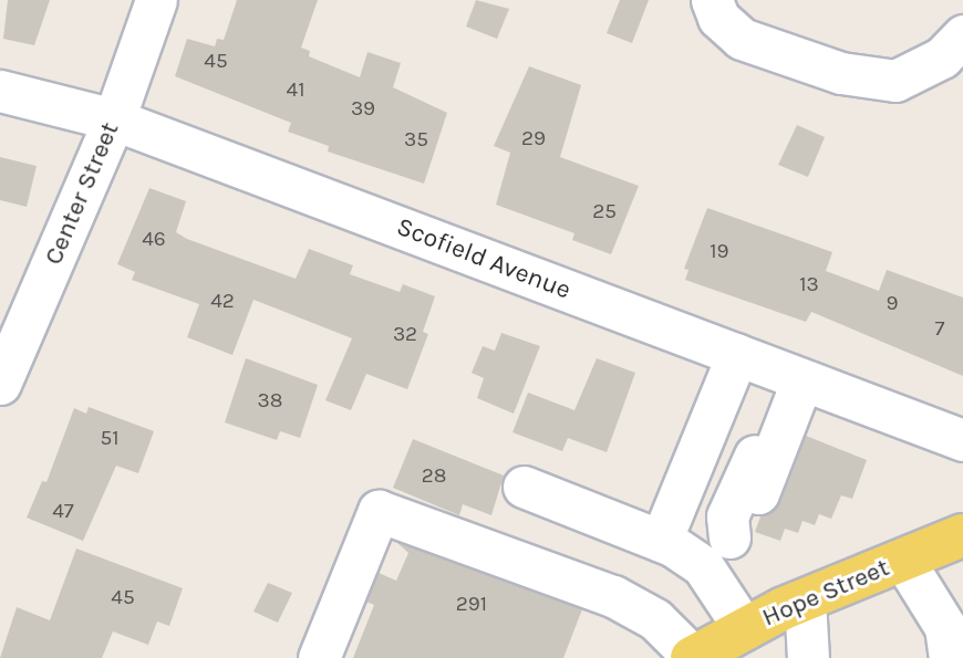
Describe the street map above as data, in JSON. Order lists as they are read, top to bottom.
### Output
{
  "streets": {
    "main road": ["Hope Street"],
    "street": ["Center Street", "Scofield Avenue"]
  },
  "crossings": [
    ["Center Street", "Scofield Avenue"]
  ],
  "house_numbers": [
    "45",
    "41",
    "39",
    "29",
    "35",
    "25",
    "46",
    "19",
    "13",
    "42",
    "9",
    "7",
    "32",
    "38",
    "51",
    "28",
    "47",
    "45",
    "291"
  ]
}
